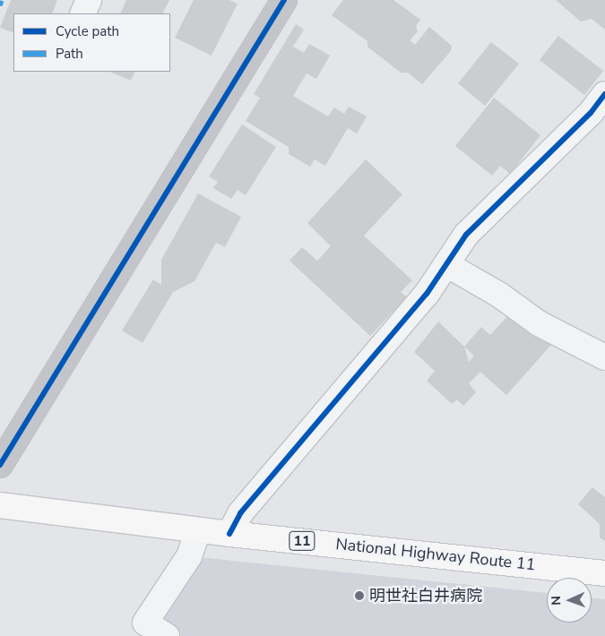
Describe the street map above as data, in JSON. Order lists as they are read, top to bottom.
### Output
{
  "streets": {
    "highway": ["11", "National Highway Route 11"]
  },
  "places": ["明世社白井病院"],
  "legend": ["Cycle path", "Path"],
  "north": "left"
}
